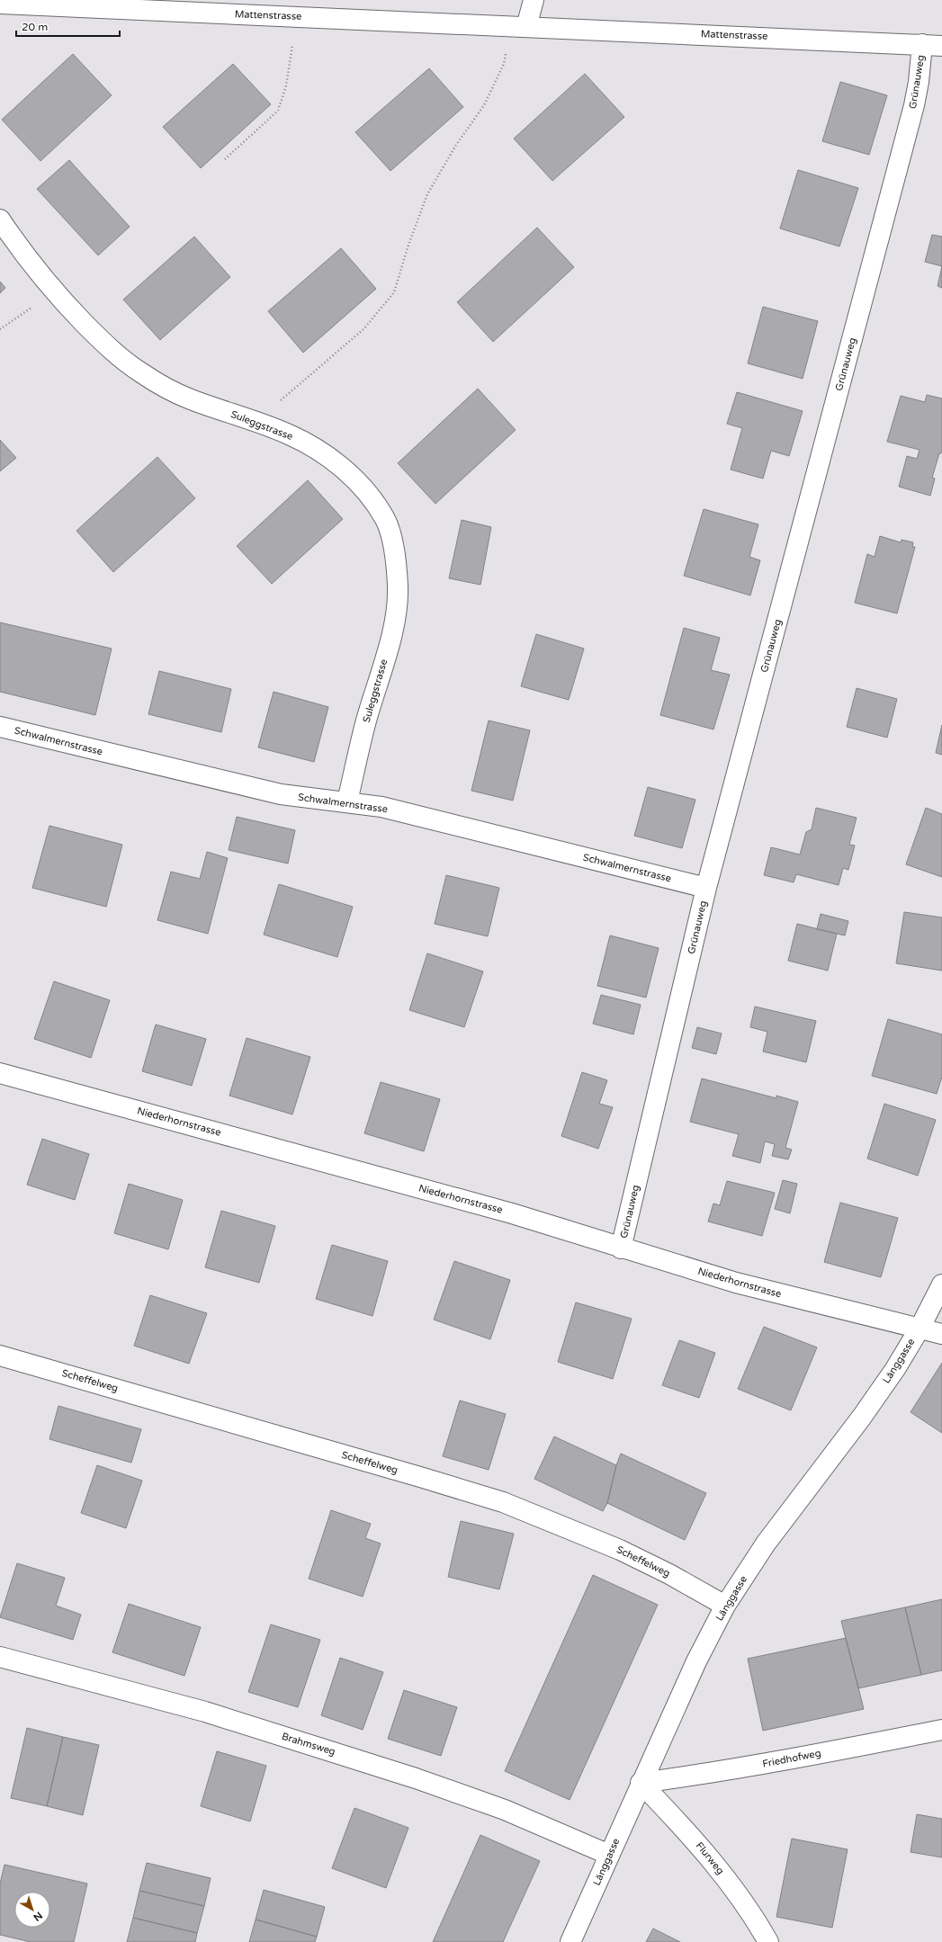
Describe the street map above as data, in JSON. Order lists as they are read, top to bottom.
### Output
{
  "streets": {
    "street": [
      "Mattenstrasse",
      "Grünauweg",
      "Suleggstrasse",
      "Schwalmernstrasse",
      "Niederhornstrasse",
      "Länggasse",
      "Scheffelweg",
      "Brahmsweg",
      "Friedhofweg",
      "Flurweg"
    ]
  },
  "crossings": [
    ["Mattenstrasse", "Grünauweg"],
    ["Grünauweg", "Schwalmernstrasse"],
    ["Grünauweg", "Niederhornstrasse"],
    ["Suleggstrasse", "Schwalmernstrasse"],
    ["Niederhornstrasse", "Länggasse"],
    ["Länggasse", "Scheffelweg"],
    ["Länggasse", "Brahmsweg"],
    ["Länggasse", "Friedhofweg"],
    ["Länggasse", "Flurweg"],
    ["Friedhofweg", "Flurweg"]
  ],
  "scale_bar": "20 m",
  "north": "bottom right"
}
